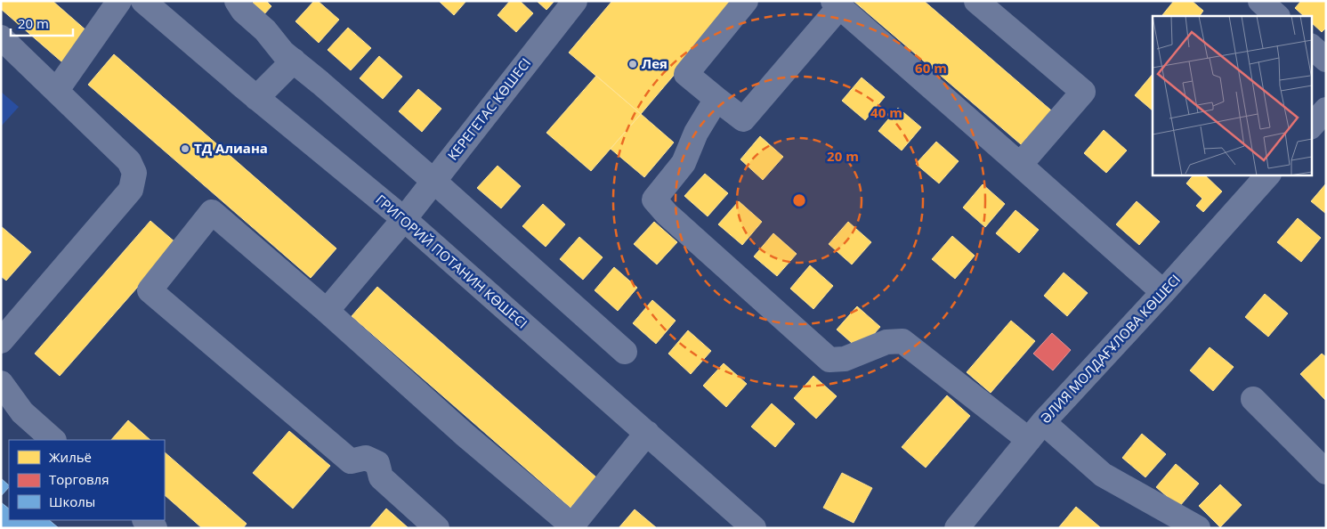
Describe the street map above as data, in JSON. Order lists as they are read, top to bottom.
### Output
{
  "streets": {
    "street": ["КЕРЕГЕТАС КӨШЕСІ", "ГРИГОРИЙ ПОТАНИН КӨШЕСІ", "ӘЛИЯ МОЛДАҒҰЛОВА КӨШЕСІ"]
  },
  "crossings": [
    ["КЕРЕГЕТАС КӨШЕСІ", "ГРИГОРИЙ ПОТАНИН КӨШЕСІ"]
  ],
  "places": ["Лея", "ТД Алиана"],
  "legend": ["Жильё", "Торговля", "Школы"],
  "scale_bar": "20 m",
  "rings": ["60 m", "40 m", "20 m"]
}
